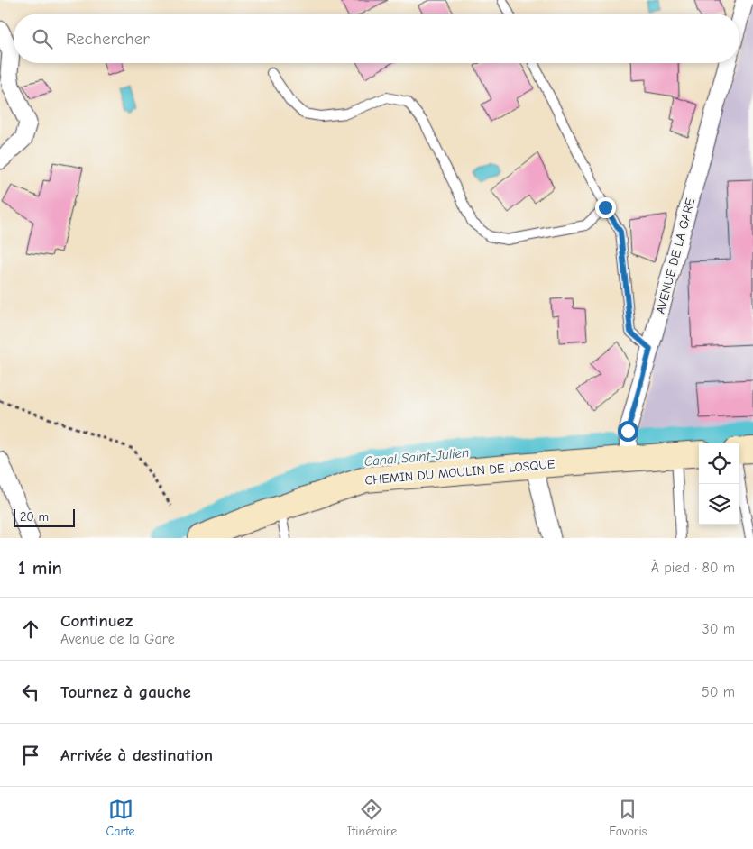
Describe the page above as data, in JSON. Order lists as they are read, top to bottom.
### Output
{
  "streets": {
    "street": ["AVENUE DE LA GARE", "CHEMIN DU MOULIN DE LOSQUE"]
  },
  "crossings": [
    ["AVENUE DE LA GARE", "CHEMIN DU MOULIN DE LOSQUE"]
  ],
  "water": ["Canal Saint-Julien"],
  "scale_bar": "20 m",
  "page": {
    "search": "Rechercher",
    "scale": "20 m",
    "heading": ["1 min", "À pied · 80 m"],
    "list": [
      ["Continuez", "Avenue de la Gare", "30 m"],
      ["Tournez à gauche", "50 m"],
      "Arrivée à destination"
    ],
    "nav": ["Carte", "Itinéraire", "Favoris"]
  }
}
